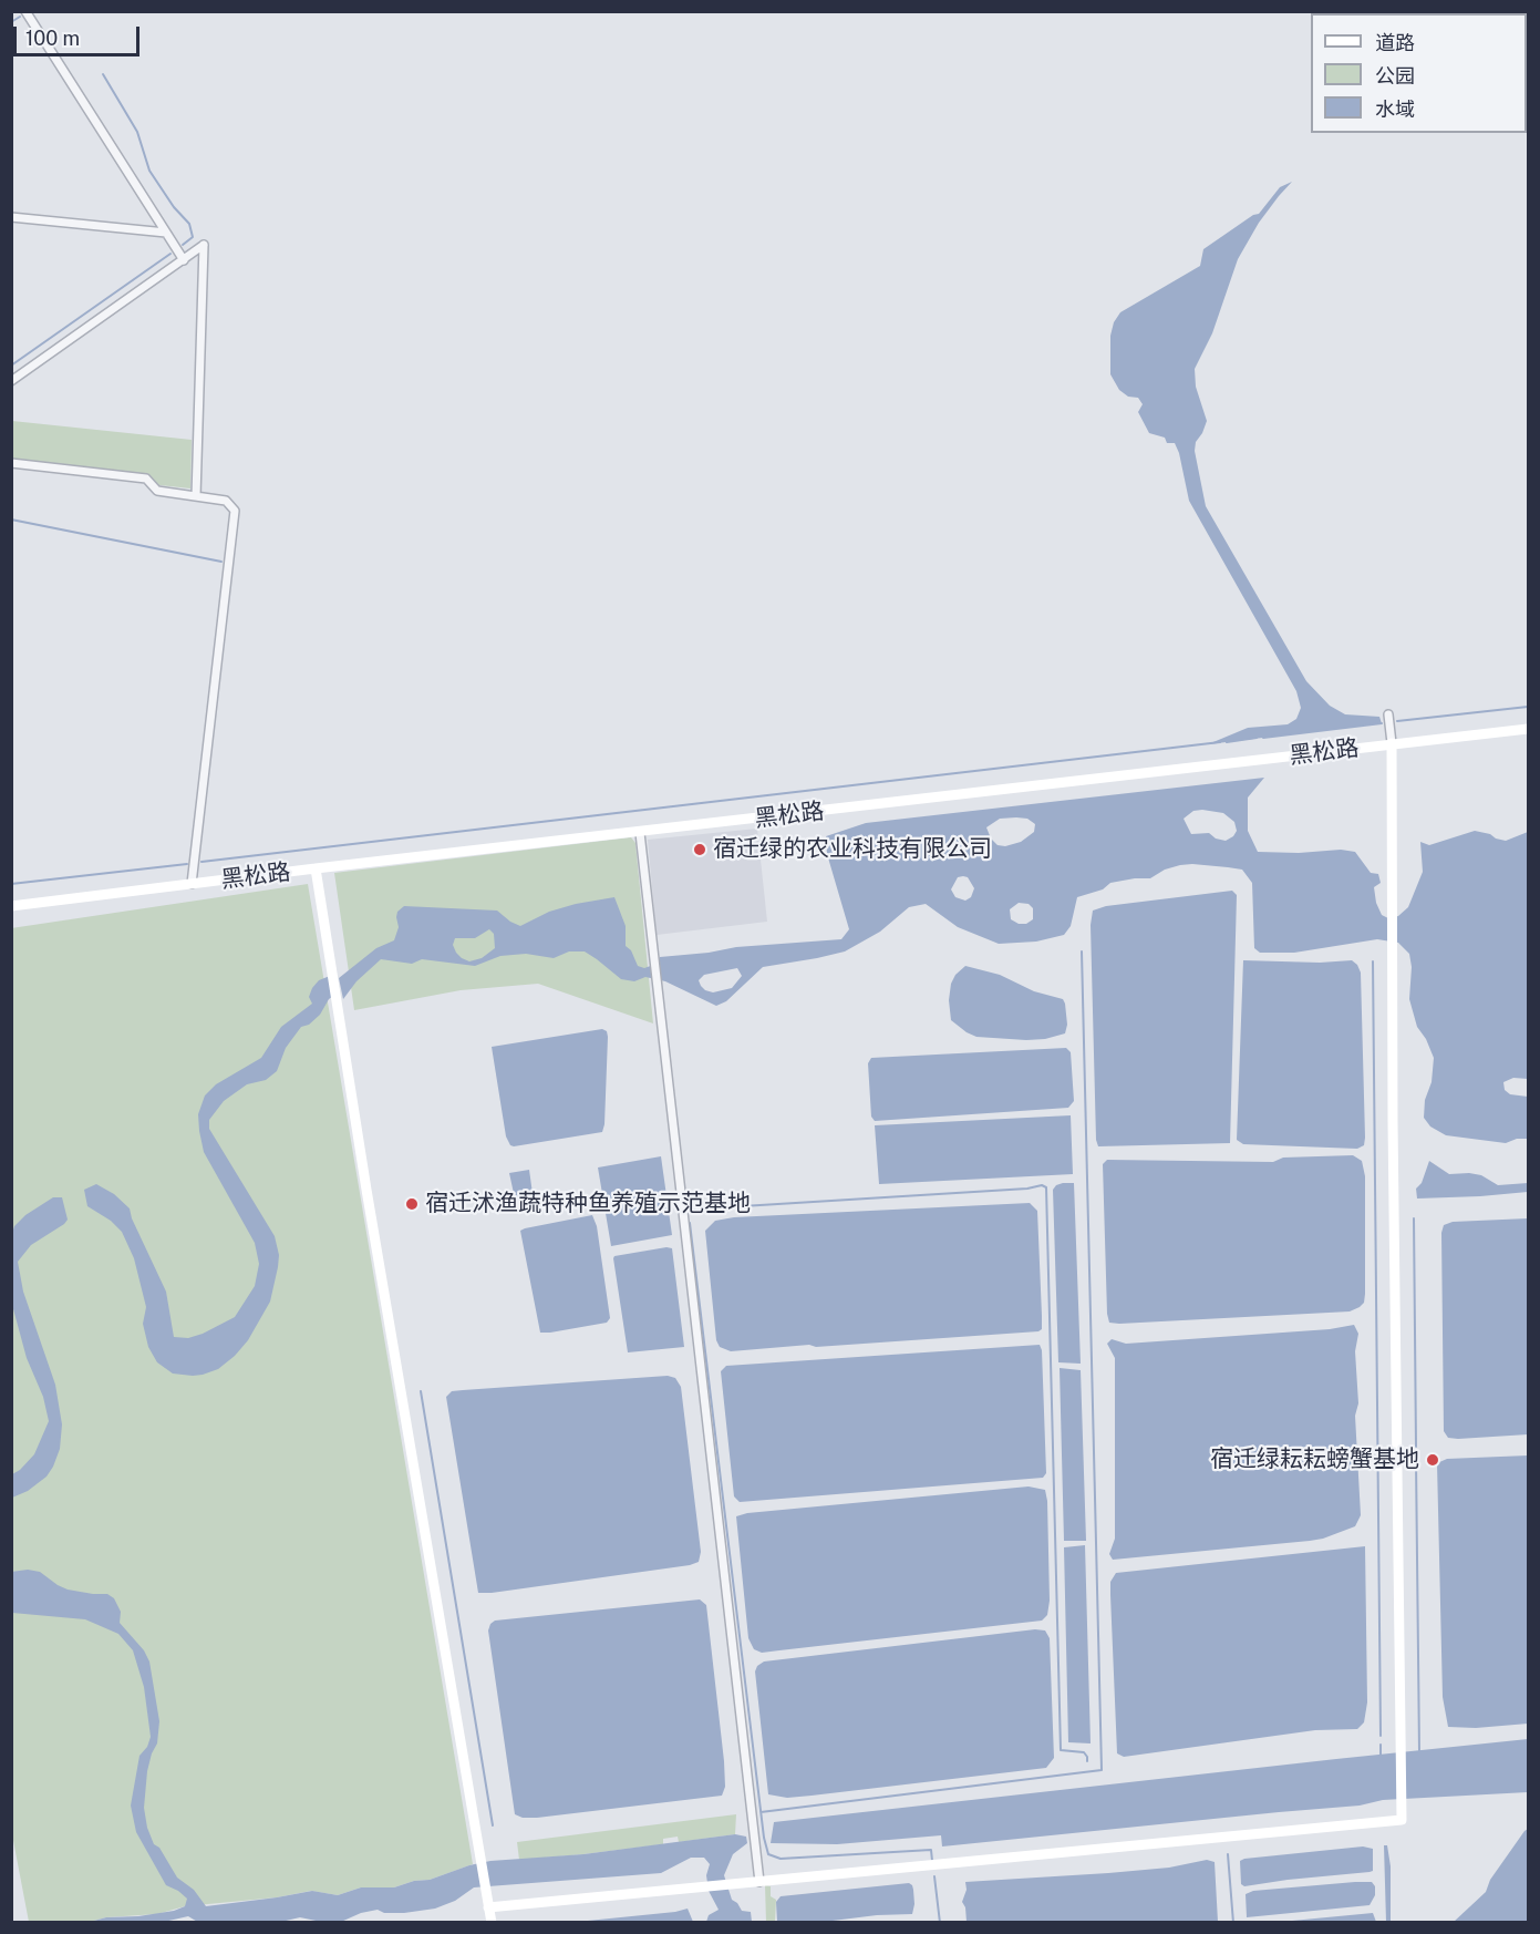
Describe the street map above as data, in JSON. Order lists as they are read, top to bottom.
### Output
{
  "streets": {
    "street": ["黑松路"]
  },
  "places": ["宿迁绿的农业科技有限公司", "宿迁沭渔蔬特种鱼养殖示范基地", "宿迁绿耘耘螃蟹基地"],
  "legend": ["道路", "公园", "水域"],
  "scale_bar": "100 m"
}
